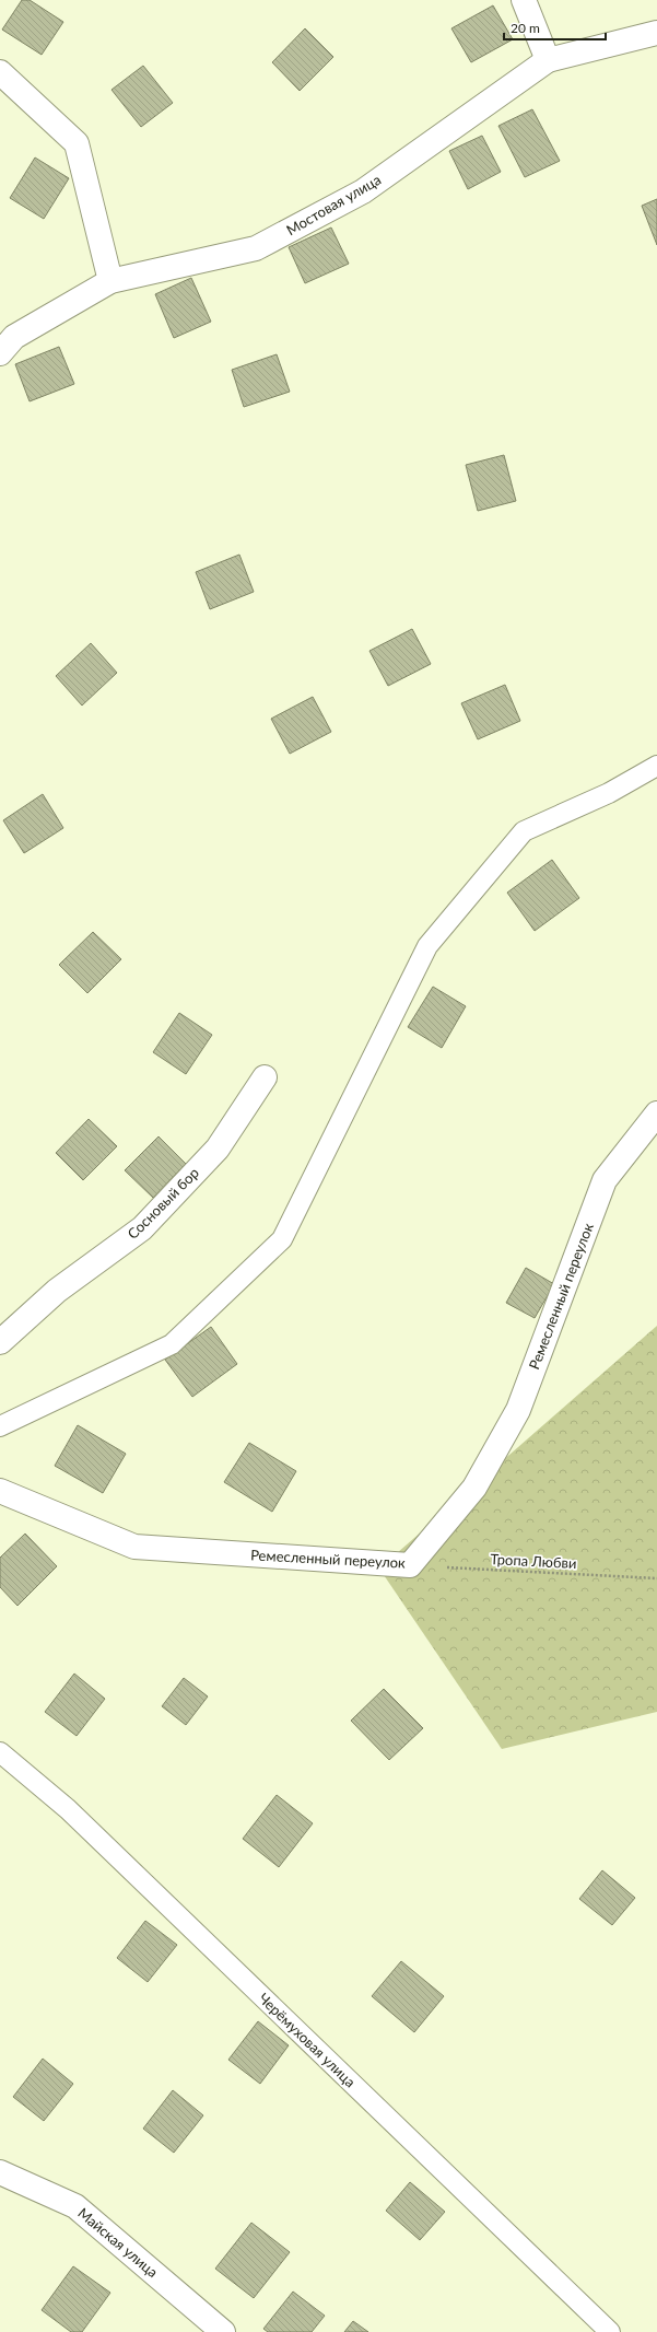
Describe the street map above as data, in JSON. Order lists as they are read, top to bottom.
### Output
{
  "streets": {
    "street": [
      "Мостовая улица",
      "Сосновый бор",
      "Ремесленный переулок",
      "Майская улица"
    ],
    "lane": ["Черёмуховая улица"],
    "path": ["Тропа Любви"]
  },
  "crossings": [
    ["Ремесленный переулок", "Тропа Любви"]
  ],
  "scale_bar": "20 m"
}
